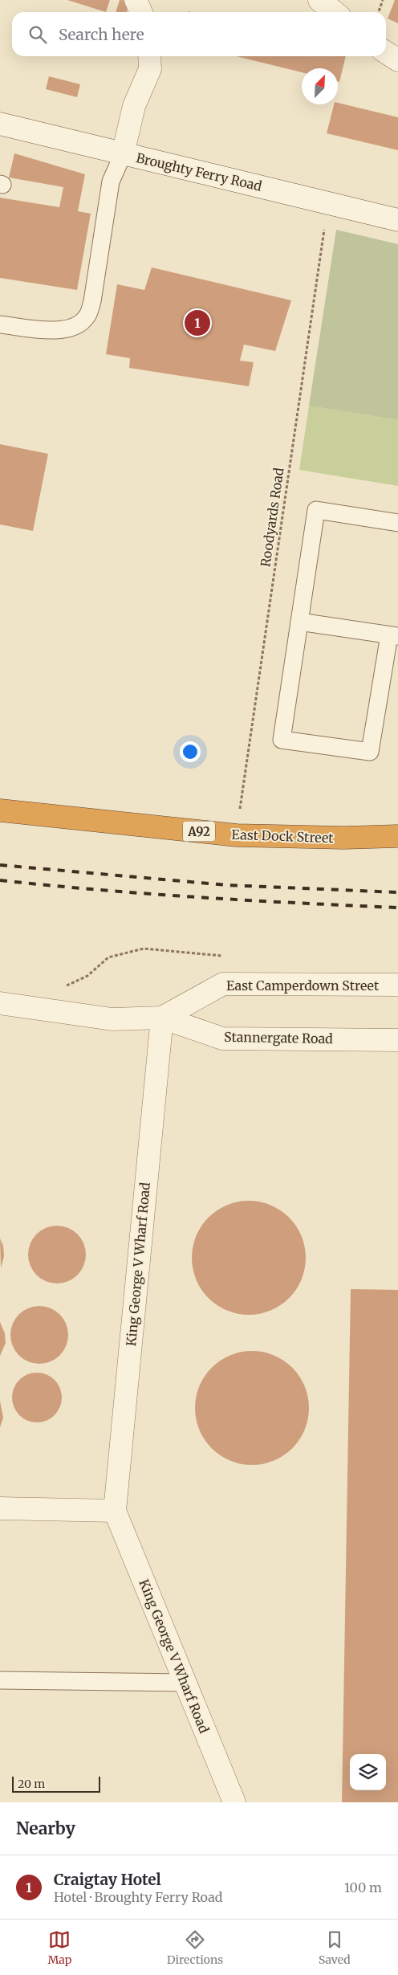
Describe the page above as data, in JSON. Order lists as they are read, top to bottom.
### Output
{
  "streets": {
    "highway": ["A92", "East Dock Street"],
    "street": [
      "Broughty Ferry Road",
      "East Camperdown Street",
      "Stannergate Road",
      "King George V Wharf Road"
    ],
    "path": ["Roodyards Road"]
  },
  "crossings": [
    ["Broughty Ferry Road", "Roodyards Road"],
    ["Roodyards Road", "East Dock Street"],
    ["East Camperdown Street", "Stannergate Road"],
    ["East Camperdown Street", "King George V Wharf Road"],
    ["Stannergate Road", "King George V Wharf Road"]
  ],
  "scale_bar": "20 m",
  "north": "top right",
  "page": {
    "search": "Search here",
    "pins": "1",
    "scale": "20 m",
    "heading": "Nearby",
    "list": [
      {
        "mark": "1",
        "name": "Craigtay Hotel",
        "note": "Hotel · Broughty Ferry Road",
        "value": "100 m"
      }
    ],
    "nav": ["Map", "Directions", "Saved"]
  }
}
